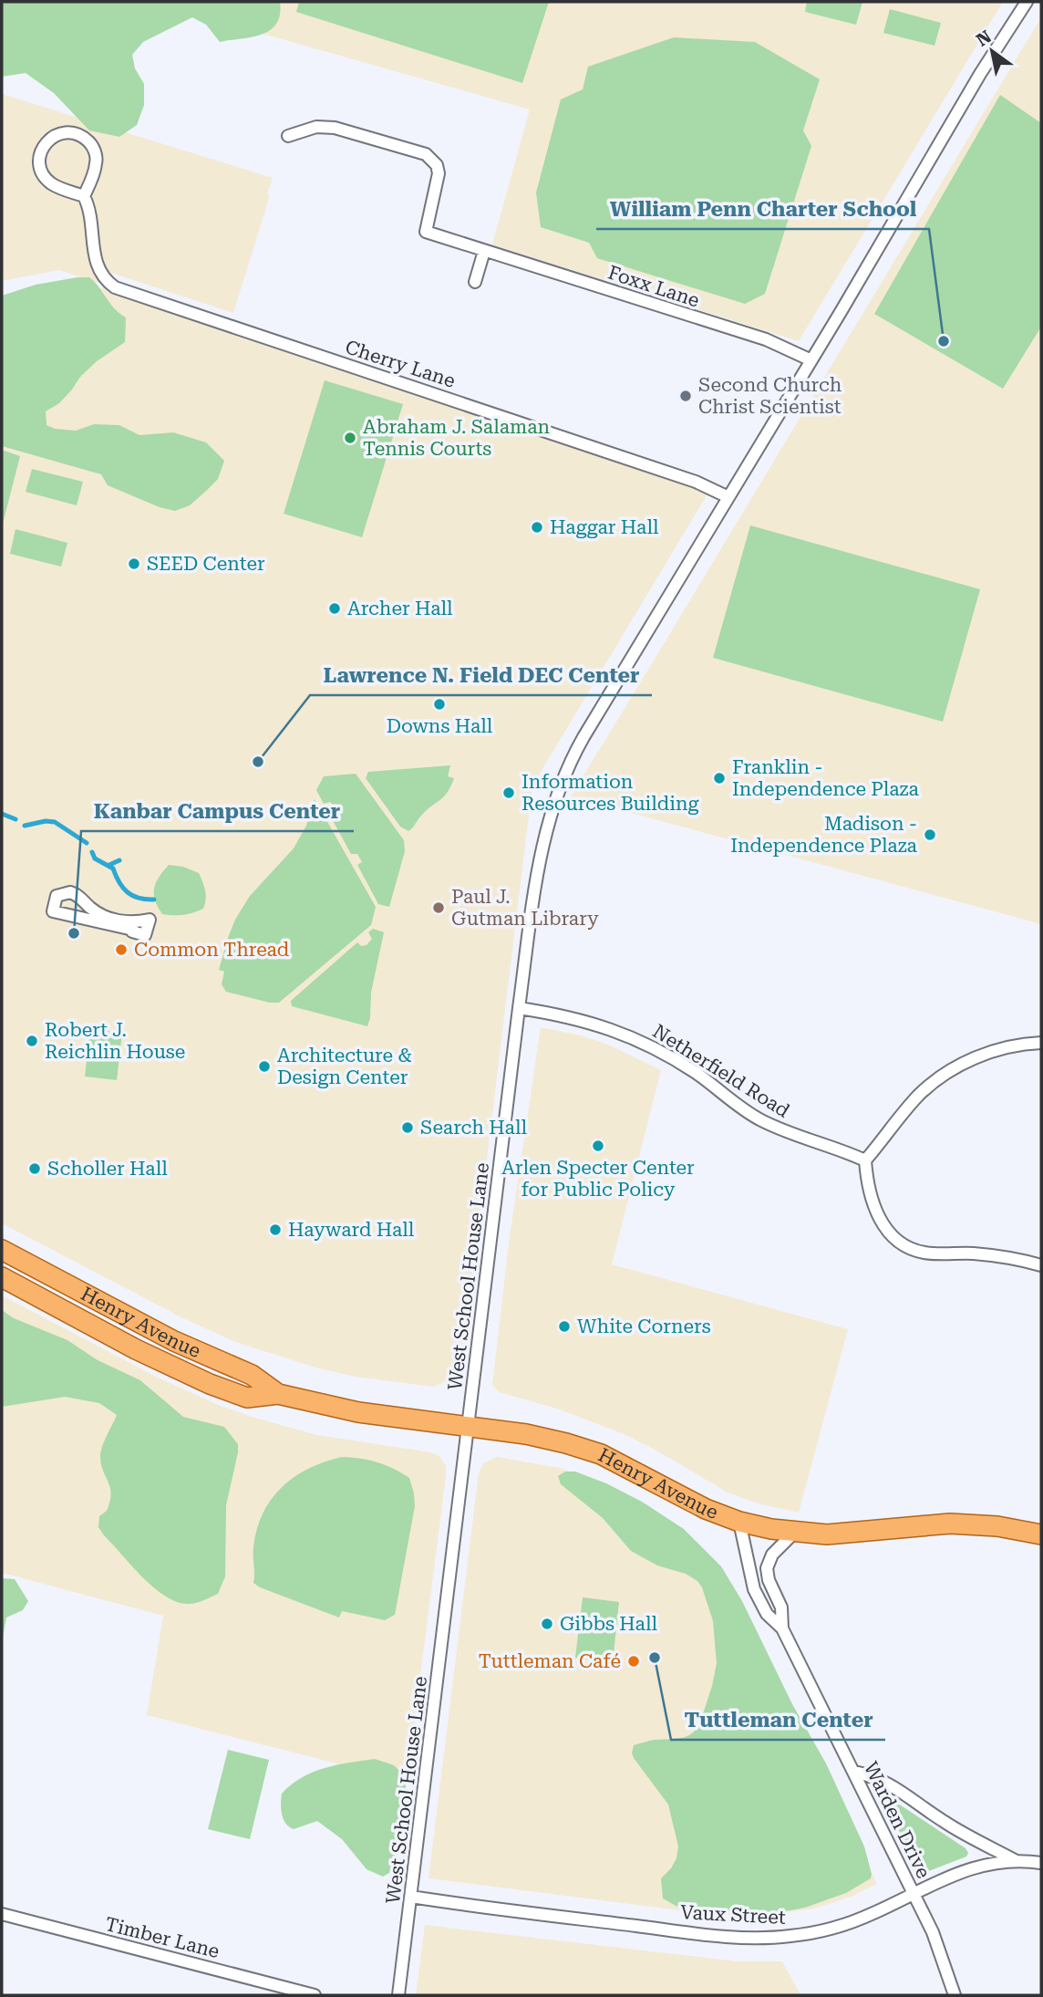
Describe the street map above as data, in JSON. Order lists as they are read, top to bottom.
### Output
{
  "streets": {
    "main road": ["Henry Avenue"],
    "street": [
      "Foxx Lane",
      "Cherry Lane",
      "Netherfield Road",
      "West School House Lane",
      "Warden Drive",
      "Vaux Street",
      "Timber Lane"
    ]
  },
  "crossings": [
    ["Foxx Lane", "West School House Lane"],
    ["Cherry Lane", "West School House Lane"],
    ["Netherfield Road", "West School House Lane"],
    ["West School House Lane", "Henry Avenue"],
    ["West School House Lane", "Vaux Street"],
    ["Henry Avenue", "Warden Drive"],
    ["Warden Drive", "Vaux Street"]
  ],
  "places": [
    "William Penn Charter School",
    "Second Church Christ Scientist",
    "Abraham J. Salaman Tennis Courts",
    "Haggar Hall",
    "SEED Center",
    "Archer Hall",
    "Downs Hall",
    "Lawrence N. Field DEC Center",
    "Franklin - Independence Plaza",
    "Information Resources Building",
    "Madison - Independence Plaza",
    "Paul J. Gutman Library",
    "Kanbar Campus Center",
    "Common Thread",
    "Robert J. Reichlin House",
    "Architecture & Design Center",
    "Search Hall",
    "Arlen Specter Center for Public Policy",
    "Scholler Hall",
    "Hayward Hall",
    "White Corners",
    "Gibbs Hall",
    "Tuttleman Center",
    "Tuttleman Café"
  ],
  "north": "top left"
}
